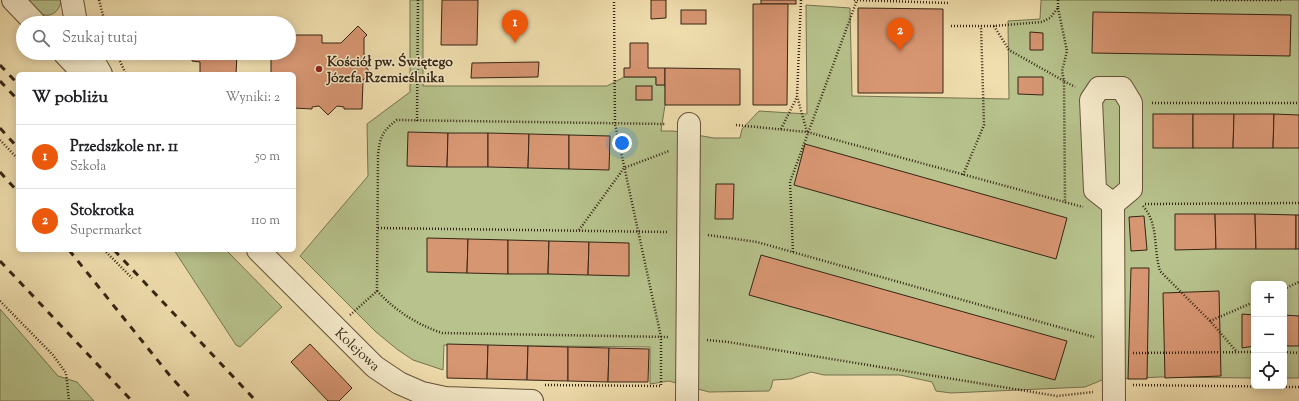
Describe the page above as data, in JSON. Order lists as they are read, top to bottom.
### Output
{
  "streets": {
    "street": ["Kolejowa"]
  },
  "places": ["Kościół pw. Świętego Józefa Rzemieślnika"],
  "page": {
    "pins": ["1", "2"],
    "search": "Szukaj tutaj",
    "heading": ["W pobliżu", "Wyniki: 2"],
    "list": [
      {
        "mark": "1",
        "name": "Przedszkole nr. 11",
        "note": "Szkoła",
        "value": "50 m"
      },
      {
        "mark": "2",
        "name": "Stokrotka",
        "note": "Supermarket",
        "value": "110 m"
      }
    ],
    "map_buttons": ["+", "−"]
  }
}
